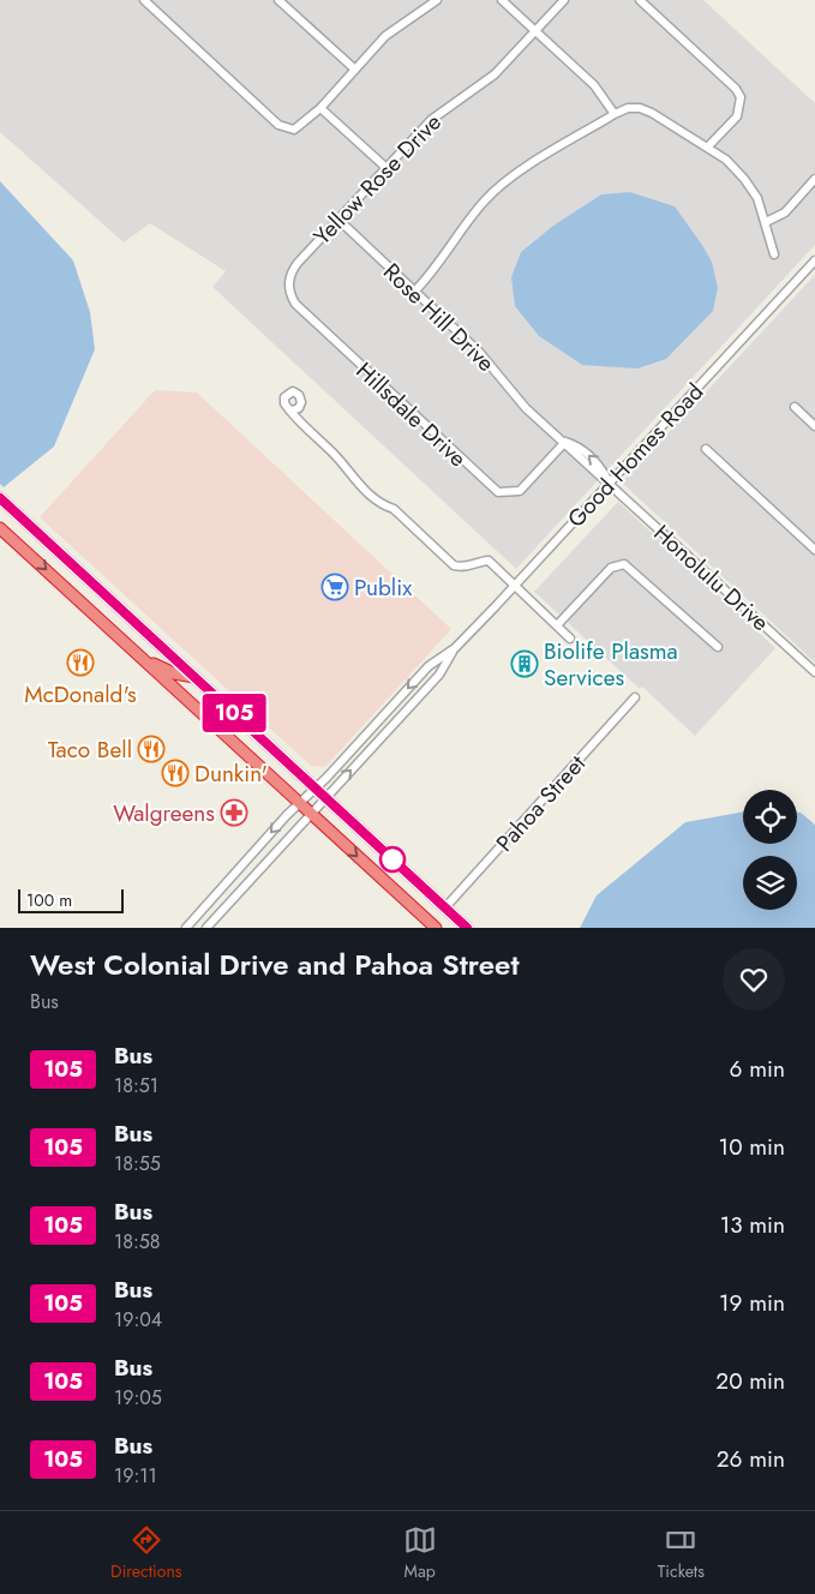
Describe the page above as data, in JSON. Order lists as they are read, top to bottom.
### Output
{
  "streets": {
    "street": [
      "Yellow Rose Drive",
      "Rose Hill Drive",
      "Hillsdale Drive",
      "Good Homes Road",
      "Honolulu Drive",
      "Pahoa Street"
    ]
  },
  "crossings": [
    ["Yellow Rose Drive", "Rose Hill Drive"],
    ["Yellow Rose Drive", "Hillsdale Drive"],
    ["Rose Hill Drive", "Hillsdale Drive"],
    ["Rose Hill Drive", "Good Homes Road"],
    ["Rose Hill Drive", "Honolulu Drive"],
    ["Good Homes Road", "Honolulu Drive"]
  ],
  "places": {
    "supermarket": ["Publix"],
    "restaurant": ["McDonald's", "Taco Bell", "Dunkin'"],
    "building": ["Biolife Plasma Services"],
    "pharmacy": ["Walgreens"]
  },
  "lines": ["bus line 105"],
  "scale_bar": "100 m",
  "page": {
    "on_map": "105",
    "scale": "100 m",
    "heading": ["West Colonial Drive and Pahoa Street", "Bus"],
    "list": [
      {
        "mark": "105",
        "name": "Bus",
        "note": "18:51",
        "value": "6 min"
      },
      {
        "mark": "105",
        "name": "Bus",
        "note": "18:55",
        "value": "10 min"
      },
      {
        "mark": "105",
        "name": "Bus",
        "note": "18:58",
        "value": "13 min"
      },
      {
        "mark": "105",
        "name": "Bus",
        "note": "19:04",
        "value": "19 min"
      },
      {
        "mark": "105",
        "name": "Bus",
        "note": "19:05",
        "value": "20 min"
      },
      {
        "mark": "105",
        "name": "Bus",
        "note": "19:11",
        "value": "26 min"
      }
    ],
    "tabs": ["Directions", "Map", "Tickets"]
  }
}
